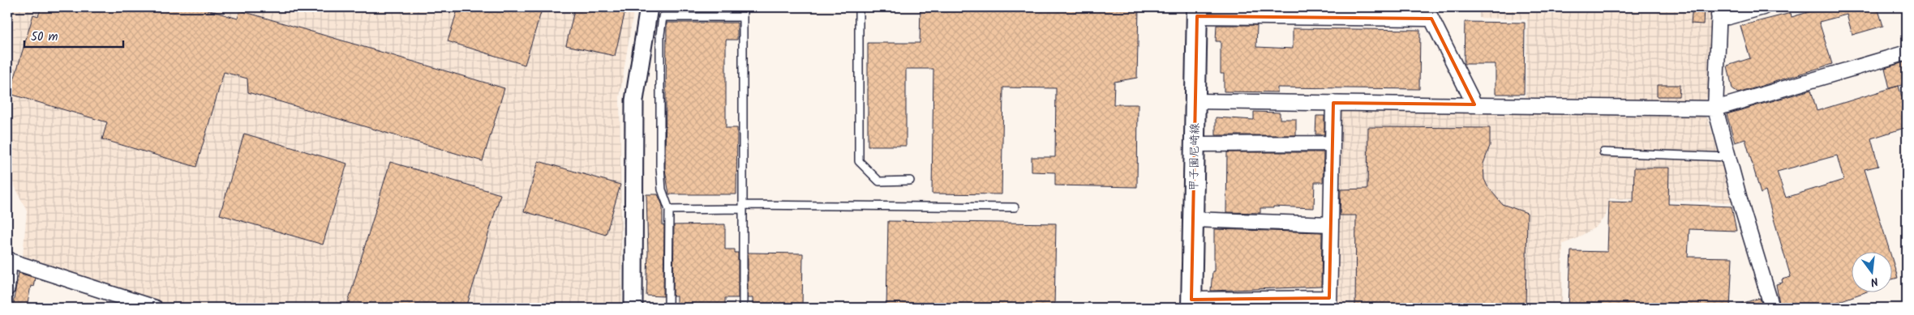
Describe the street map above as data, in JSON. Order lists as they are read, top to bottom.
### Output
{
  "streets": {
    "main road": ["甲子園尼崎線"]
  },
  "scale_bar": "50 m",
  "north": "bottom"
}
